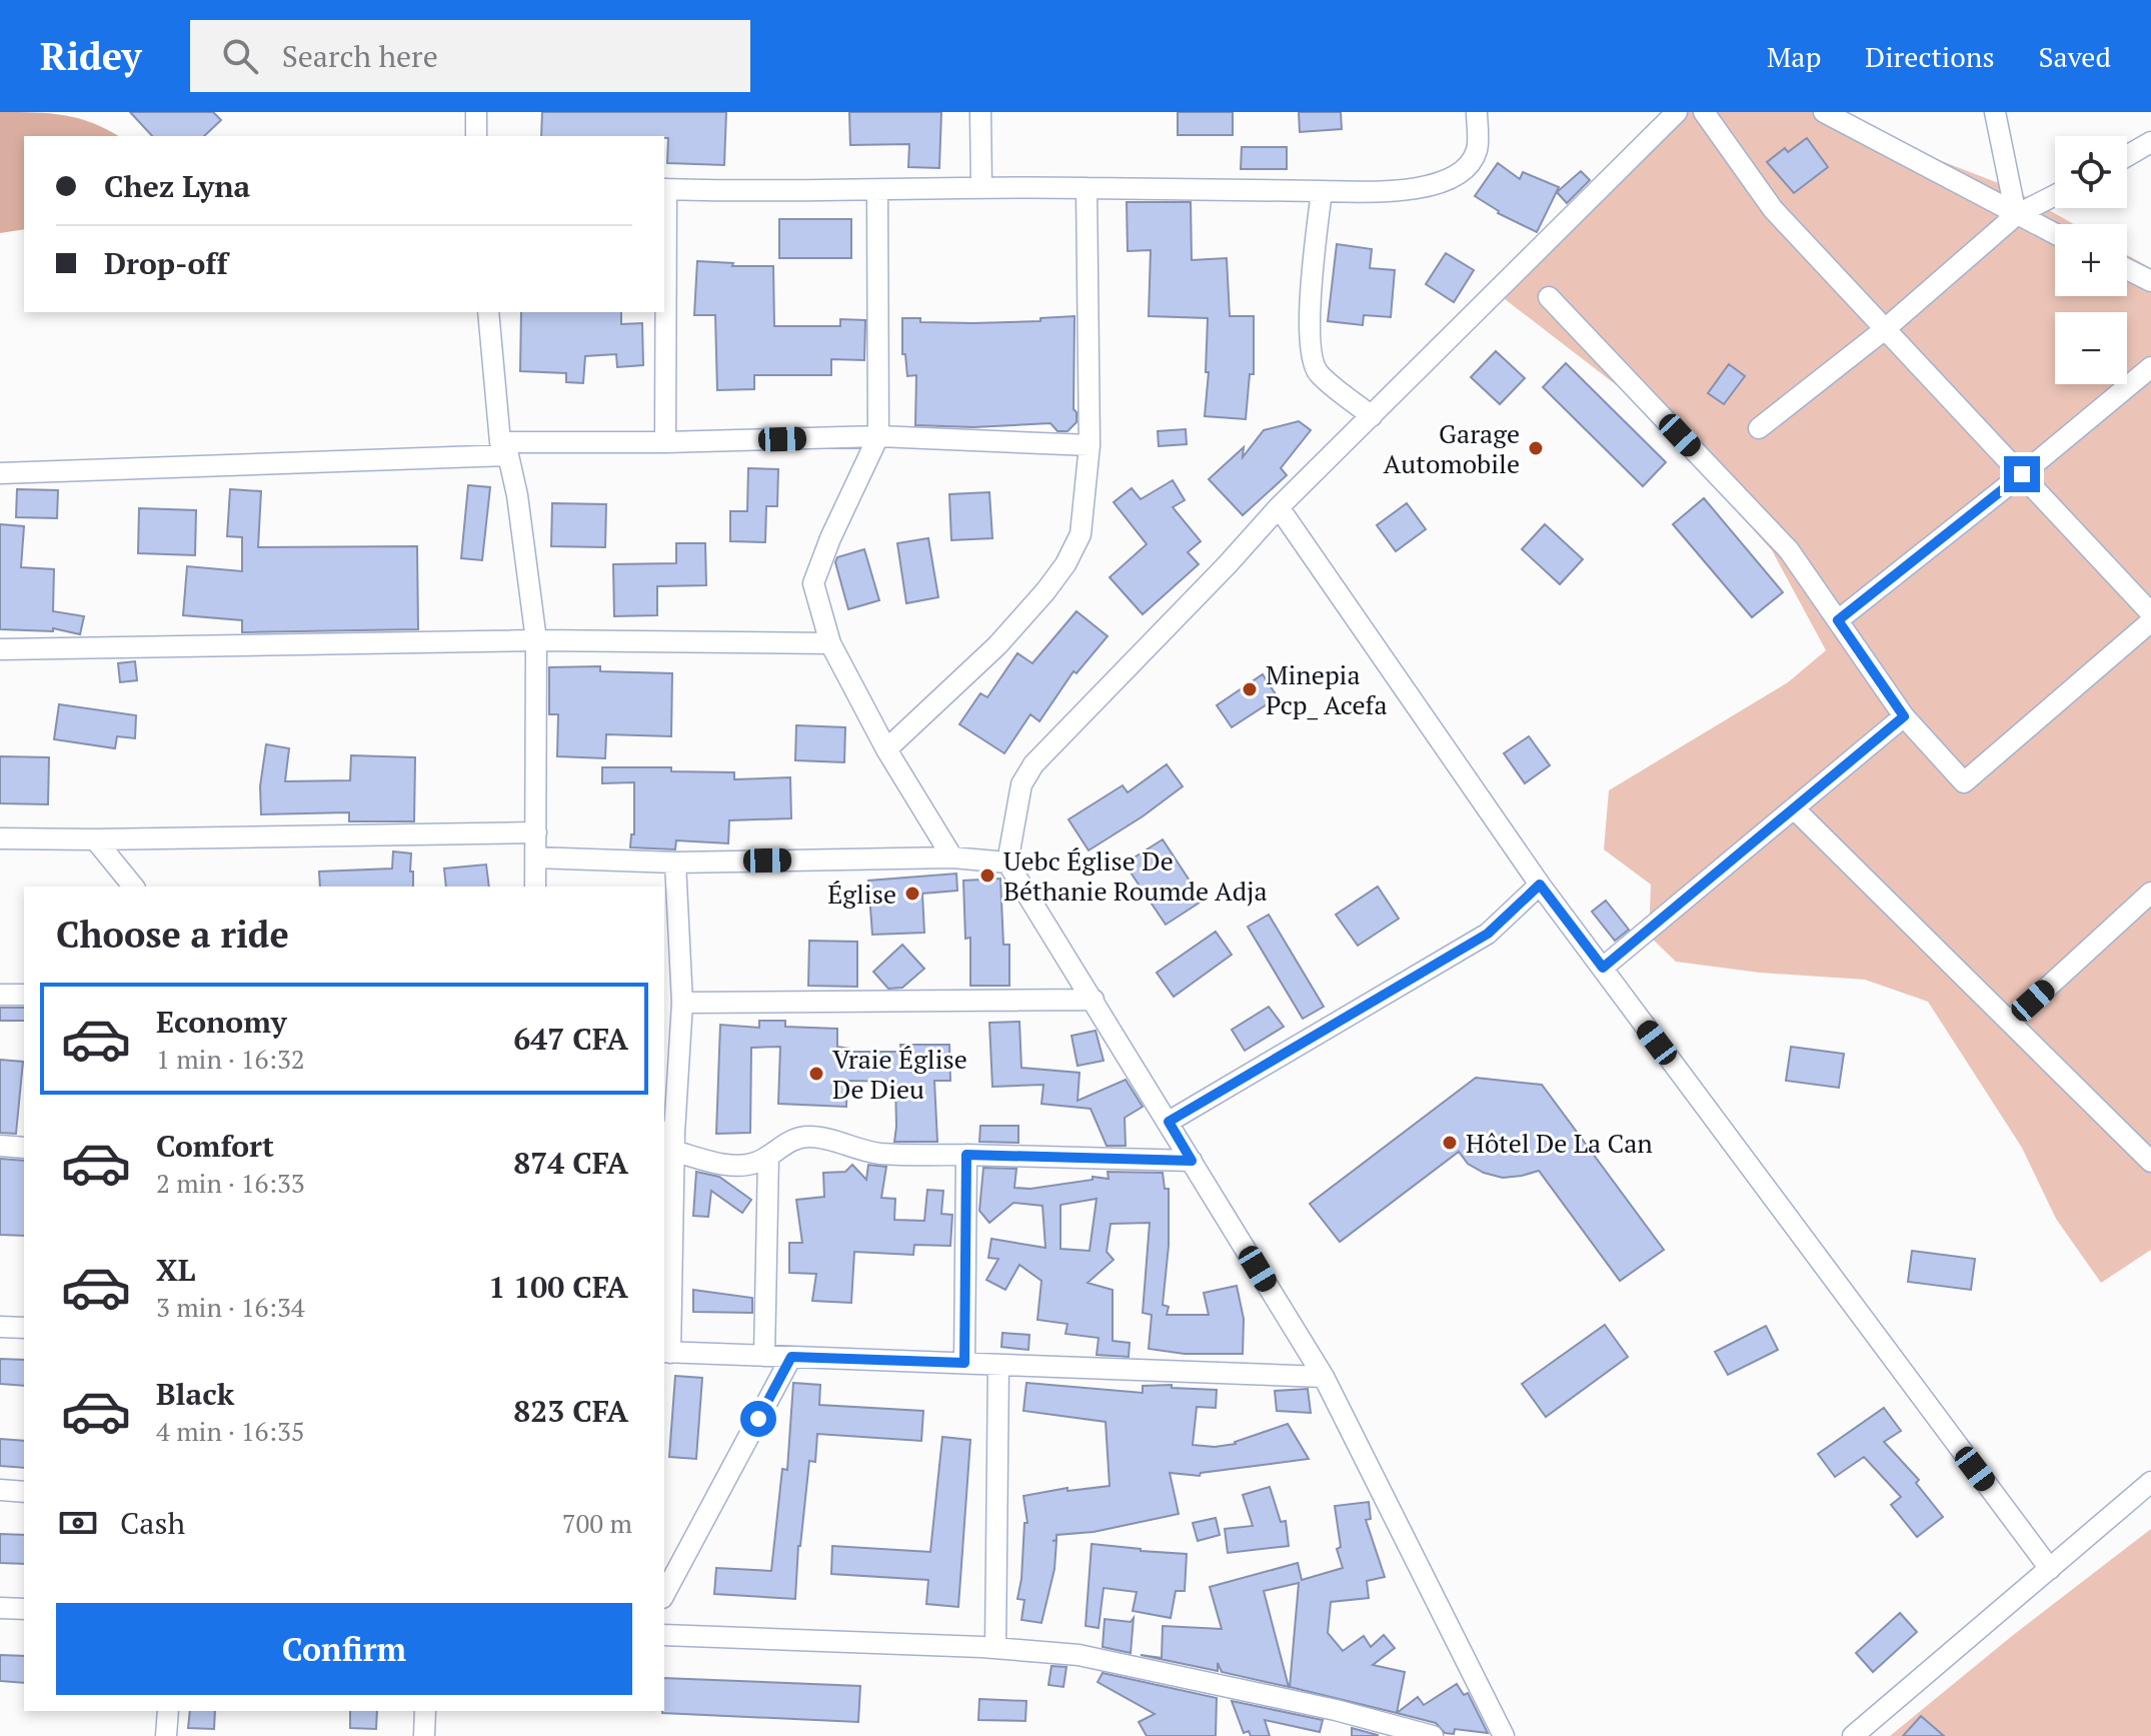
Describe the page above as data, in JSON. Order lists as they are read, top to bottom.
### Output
{
  "places": [
    "Garage Automobile",
    "Minepia Pcp_ Acefa",
    "Uebc Église De Béthanie Roumde Adja",
    "Église",
    "Vraie Église De Dieu",
    "Hôtel De La Can"
  ],
  "page": {
    "header": "Ridey",
    "search": "Search here",
    "nav": ["Map", "Directions", "Saved"],
    "map_buttons": ["+", "−"],
    "banner": ["Chez Lyna", "Drop-off"],
    "heading": "Choose a ride",
    "list": [
      {
        "name": "Economy",
        "note": "1 min · 16:32",
        "value": "647 CFA"
      },
      {
        "name": "Comfort",
        "note": "2 min · 16:33",
        "value": "874 CFA"
      },
      {
        "name": "XL",
        "note": "3 min · 16:34",
        "value": "1 100 CFA"
      },
      {
        "name": "Black",
        "note": "4 min · 16:35",
        "value": "823 CFA"
      }
    ],
    "pay": ["Cash", "700 m"],
    "buttons": "Confirm"
  }
}
